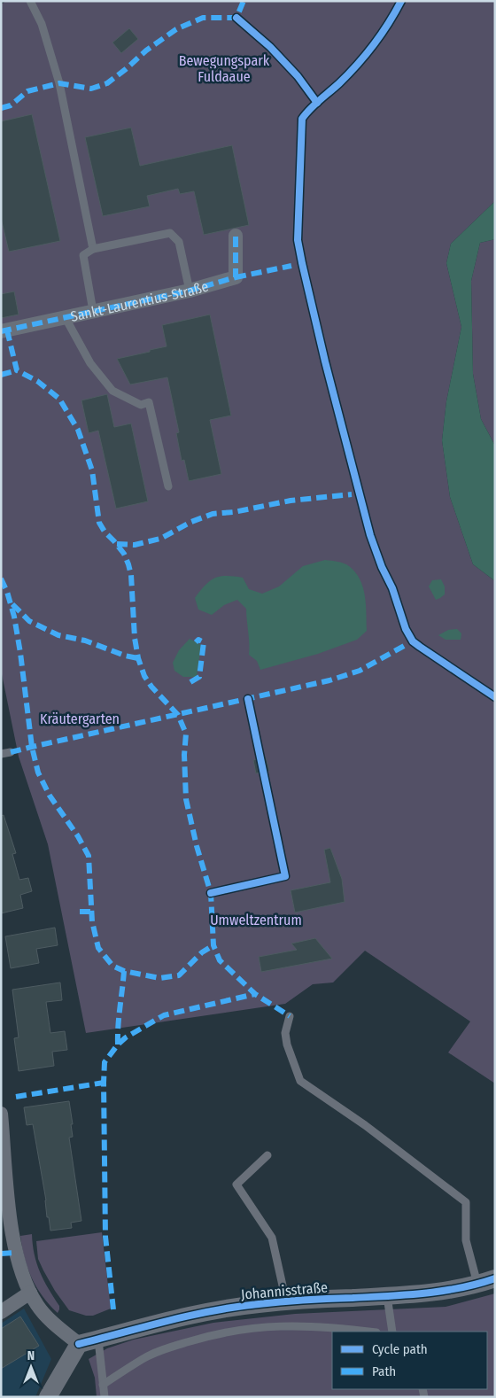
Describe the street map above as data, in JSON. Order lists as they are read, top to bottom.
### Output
{
  "streets": {
    "street": ["Sankt-Laurentius-Straße", "Johannisstraße"]
  },
  "parks": ["Bewegungspark Fuldaaue", "Kräutergarten", "Umweltzentrum"],
  "legend": ["Cycle path", "Path"],
  "north": "top"
}
